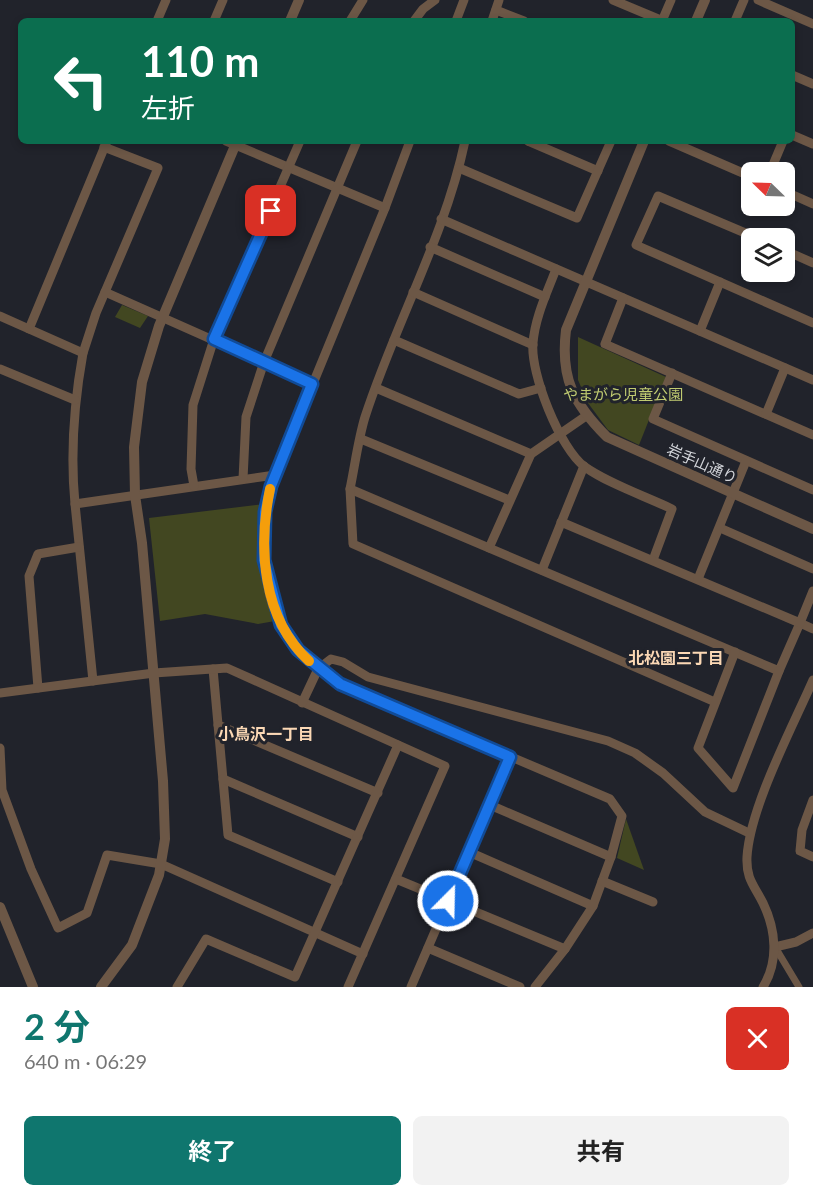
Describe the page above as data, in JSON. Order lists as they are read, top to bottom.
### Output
{
  "streets": {
    "street": ["岩手山通り"]
  },
  "districts": ["北松園三丁目", "小鳥沢一丁目"],
  "parks": ["やまがら児童公園"],
  "north": "top left",
  "page": {
    "turn": ["110 m", "左折"],
    "heading": ["2 分", "640 m · 06:29"],
    "buttons": ["終了", "共有"]
  }
}
